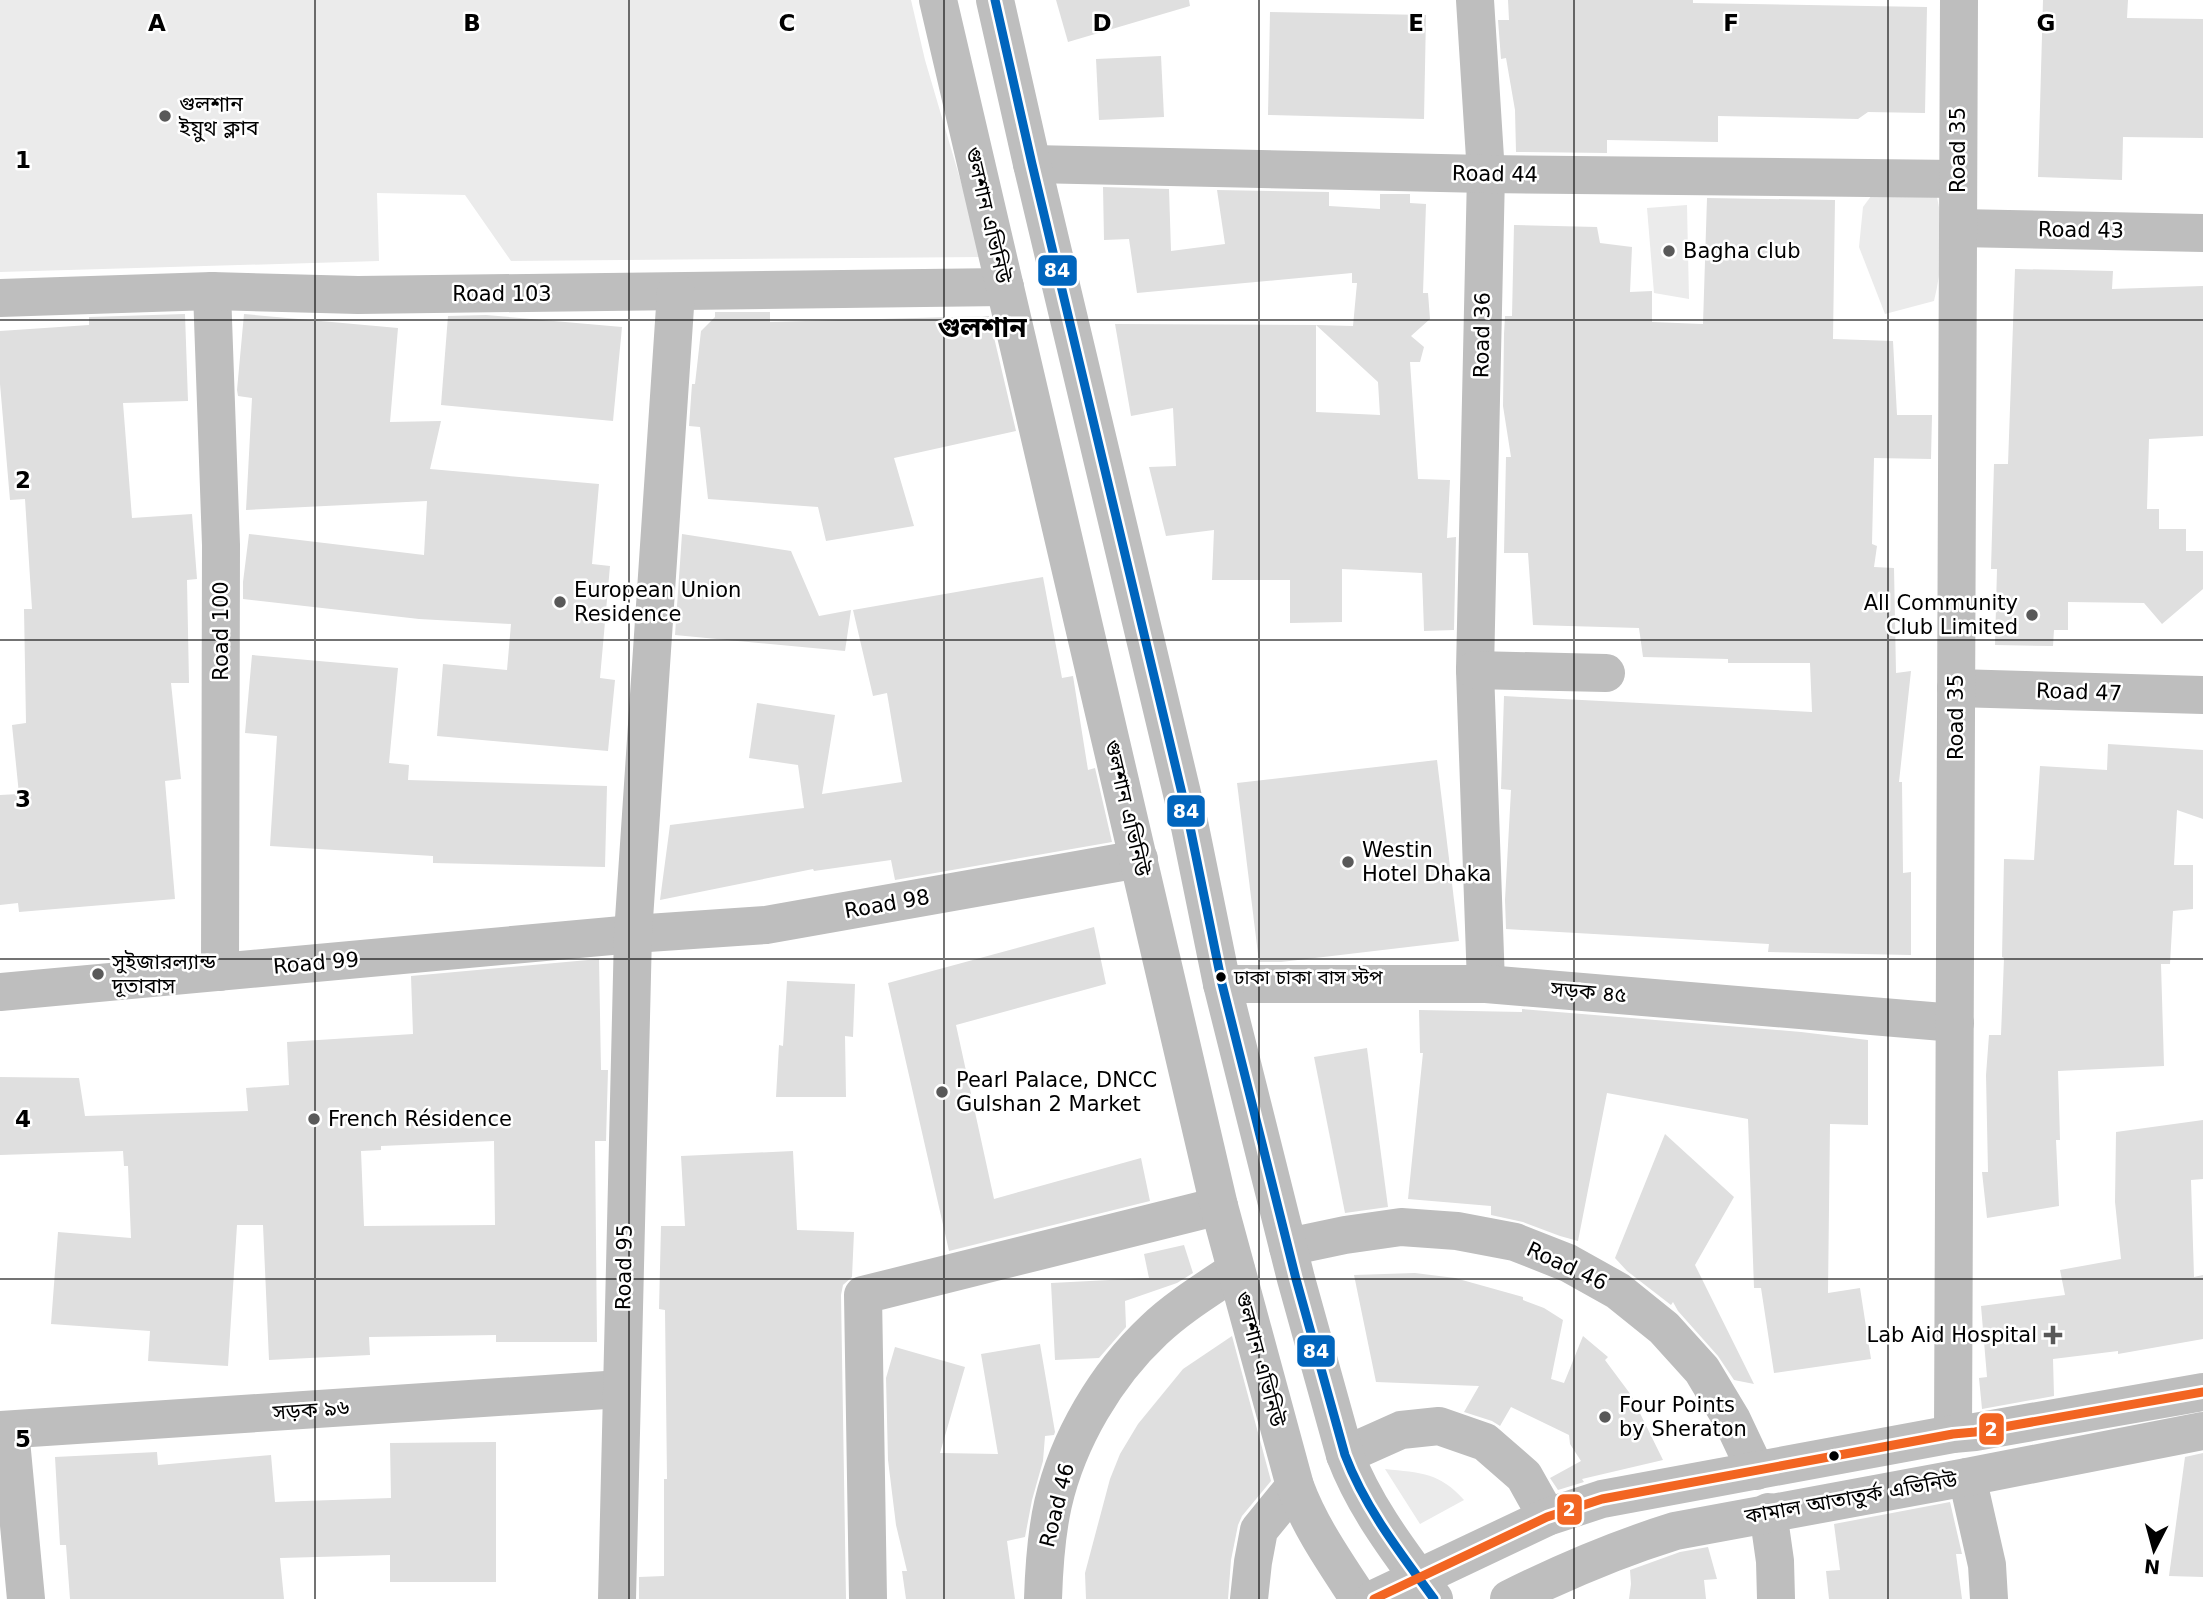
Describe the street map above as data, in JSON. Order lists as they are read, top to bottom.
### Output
{
  "streets": {
    "street": [
      "Road 35",
      "Road 44",
      "গুলশান এভিনিউ",
      "Road 43",
      "Road 103",
      "Road 36",
      "Road 100",
      "Road 47",
      "Road 98",
      "Road 99",
      "সড়ক ৪৫",
      "Road 46",
      "Road 95",
      "সড়ক ৯৬",
      "কামাল আতাতুর্ক এভিনিউ"
    ]
  },
  "crossings": [
    ["Road 35", "Road 44"],
    ["Road 35", "Road 43"],
    ["Road 35", "Road 47"],
    ["Road 35", "সড়ক ৪৫"],
    ["Road 35", "কামাল আতাতুর্ক এভিনিউ"],
    ["Road 44", "Road 36"],
    ["গুলশান এভিনিউ", "Road 103"],
    ["গুলশান এভিনিউ", "Road 98"],
    ["গুলশান এভিনিউ", "Road 46"],
    ["Road 103", "Road 100"],
    ["Road 103", "Road 95"],
    ["Road 36", "সড়ক ৪৫"],
    ["Road 100", "Road 99"],
    ["Road 98", "Road 99"],
    ["Road 98", "Road 95"],
    ["Road 99", "Road 95"],
    ["Road 46", "কামাল আতাতুর্ক এভিনিউ"],
    ["Road 95", "সড়ক ৯৬"]
  ],
  "districts": ["গুলশান"],
  "places": {
    "other": [
      "গুলশান ইয়ুথ ক্লাব",
      "Bagha club",
      "European Union Residence",
      "All Community Club Limited",
      "Westin Hotel Dhaka",
      "সুইজারল্যান্ড দূতাবাস",
      "ঢাকা চাকা বাস স্টপ",
      "Pearl Palace, DNCC Gulshan 2 Market",
      "French Résidence",
      "Four Points by Sheraton"
    ],
    "health": ["Lab Aid Hospital"]
  },
  "lines": ["transit line 84", "transit line 2"],
  "north": "bottom",
  "grid": {
    "columns": [
      "A",
      "B",
      "C",
      "D",
      "E",
      "F",
      "G"
    ],
    "rows": [
      "1",
      "2",
      "3",
      "4",
      "5"
    ]
  }
}
